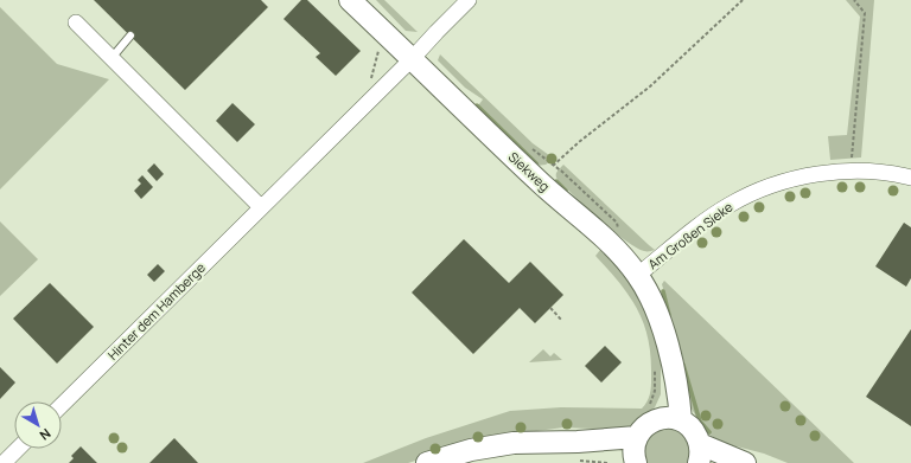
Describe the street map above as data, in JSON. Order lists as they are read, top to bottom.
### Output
{
  "streets": {
    "street": ["Siekweg", "Am Großen Sieke", "Hinter dem Hamberge"]
  },
  "crossings": [
    ["Siekweg", "Am Großen Sieke"],
    ["Siekweg", "Hinter dem Hamberge"]
  ],
  "north": "bottom right"
}
